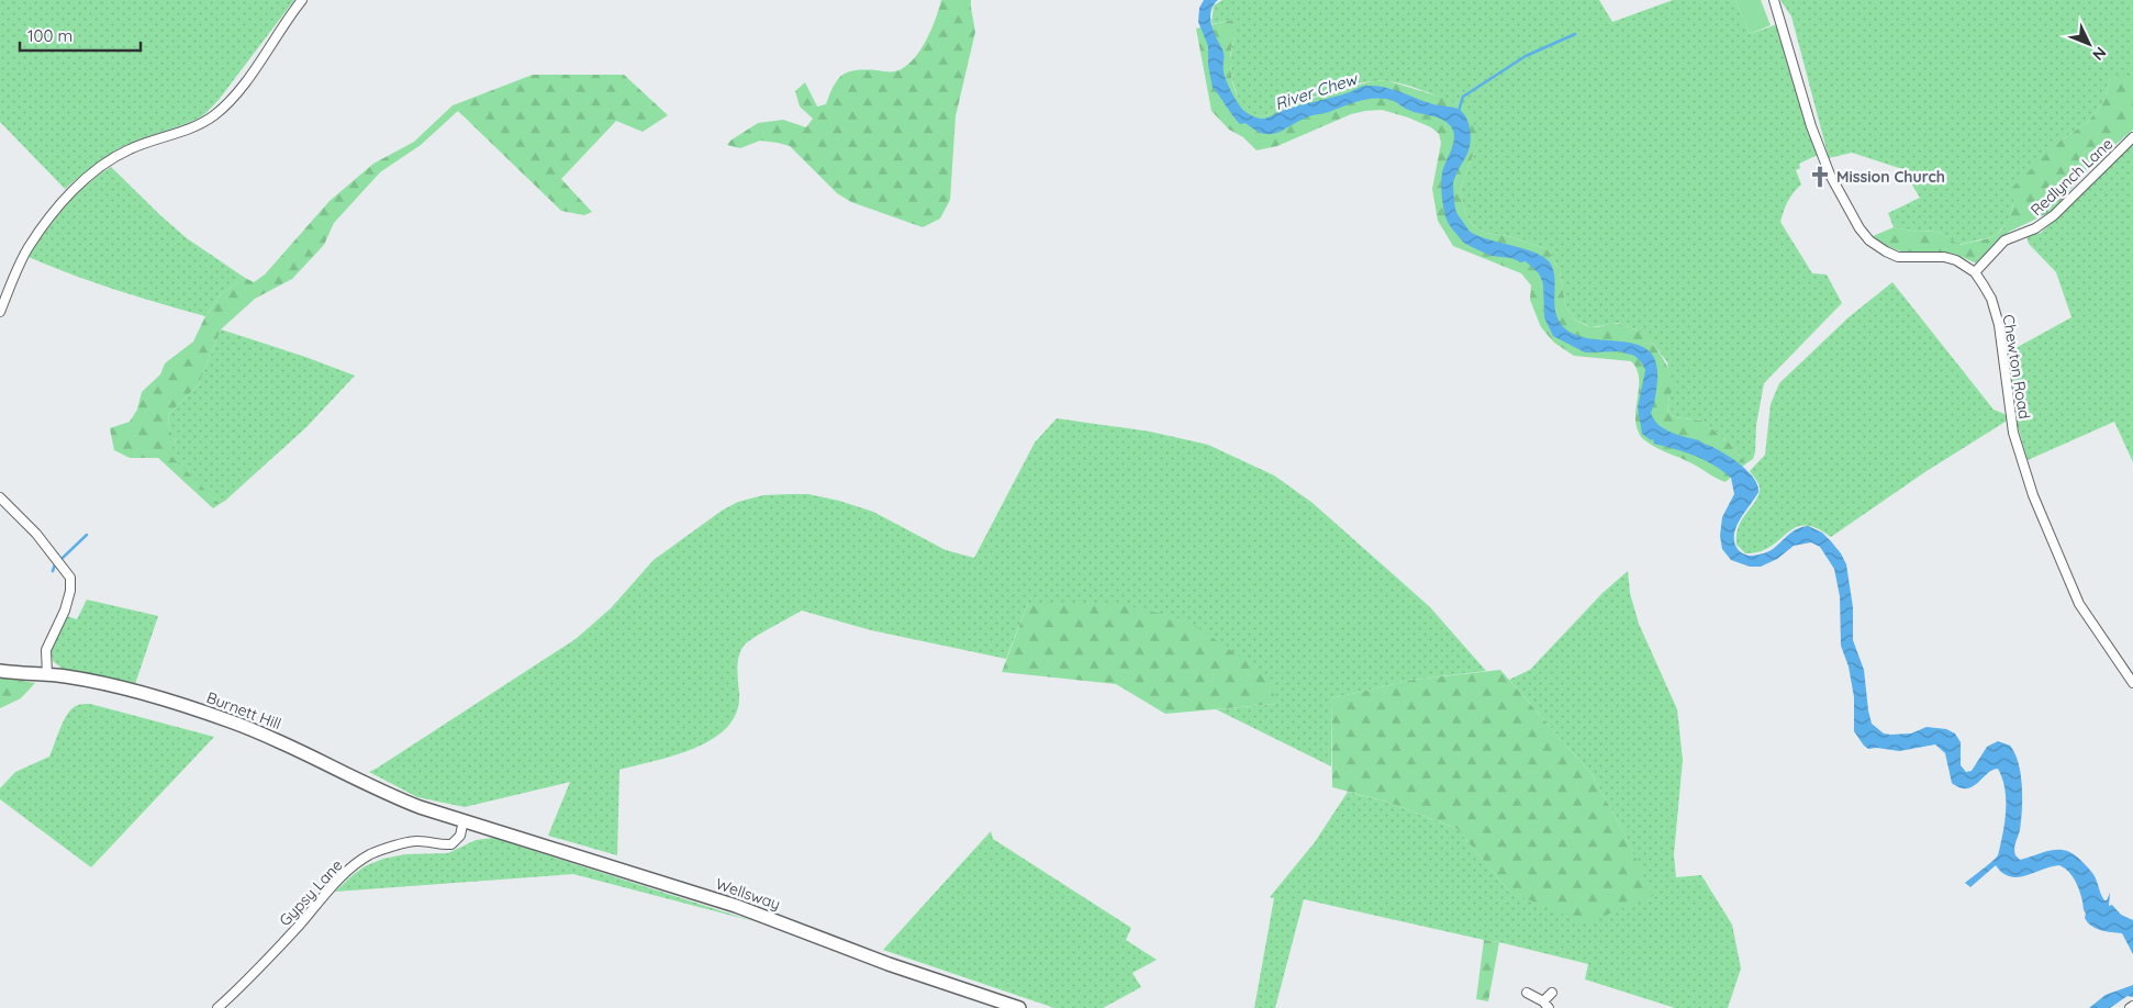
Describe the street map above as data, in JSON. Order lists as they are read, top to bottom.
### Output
{
  "streets": {
    "main road": ["Burnett Hill", "Wellsway"],
    "street": ["Redlynch Lane", "Chewton Road", "Gypsy Lane"]
  },
  "crossings": [
    ["Redlynch Lane", "Chewton Road"],
    ["Burnett Hill", "Gypsy Lane"],
    ["Burnett Hill", "Wellsway"],
    ["Gypsy Lane", "Wellsway"]
  ],
  "water": ["River Chew"],
  "places": {
    "church": ["Mission Church"]
  },
  "scale_bar": "100 m",
  "north": "bottom right"
}
